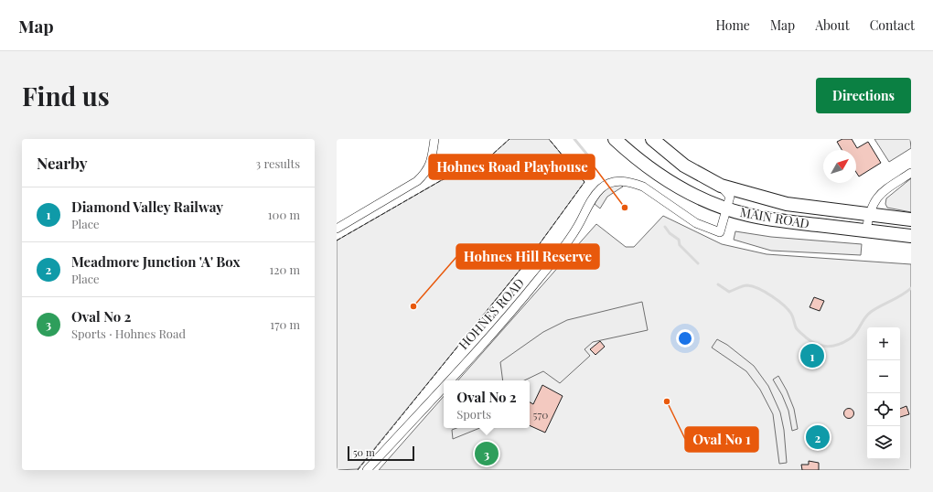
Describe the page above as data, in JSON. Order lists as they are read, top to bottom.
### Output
{
  "streets": {
    "main road": ["MAIN ROAD"],
    "street": ["HOHNES ROAD"]
  },
  "crossings": [
    ["MAIN ROAD", "HOHNES ROAD"]
  ],
  "places": ["Hohnes Road Playhouse", "Hohnes Hill Reserve", "Oval No 1"],
  "house_numbers": ["570"],
  "scale_bar": "50 m",
  "north": "top right",
  "page": {
    "header": "Map",
    "nav": [
      "Home",
      "Map",
      "About",
      "Contact"
    ],
    "buttons": "Directions",
    "title": "Find us",
    "heading": ["Nearby", "3 results"],
    "list": [
      {
        "mark": "1",
        "name": "Diamond Valley Railway",
        "note": "Place",
        "value": "100 m"
      },
      {
        "mark": "2",
        "name": "Meadmore Junction 'A' Box",
        "note": "Place",
        "value": "120 m"
      },
      {
        "mark": "3",
        "name": "Oval No 2",
        "note": "Sports · Hohnes Road",
        "value": "170 m"
      }
    ],
    "map_buttons": ["+", "−"],
    "pins": ["1", "2", "3"],
    "popup": ["Oval No 2", "Sports"],
    "scale": "50 m"
  }
}
